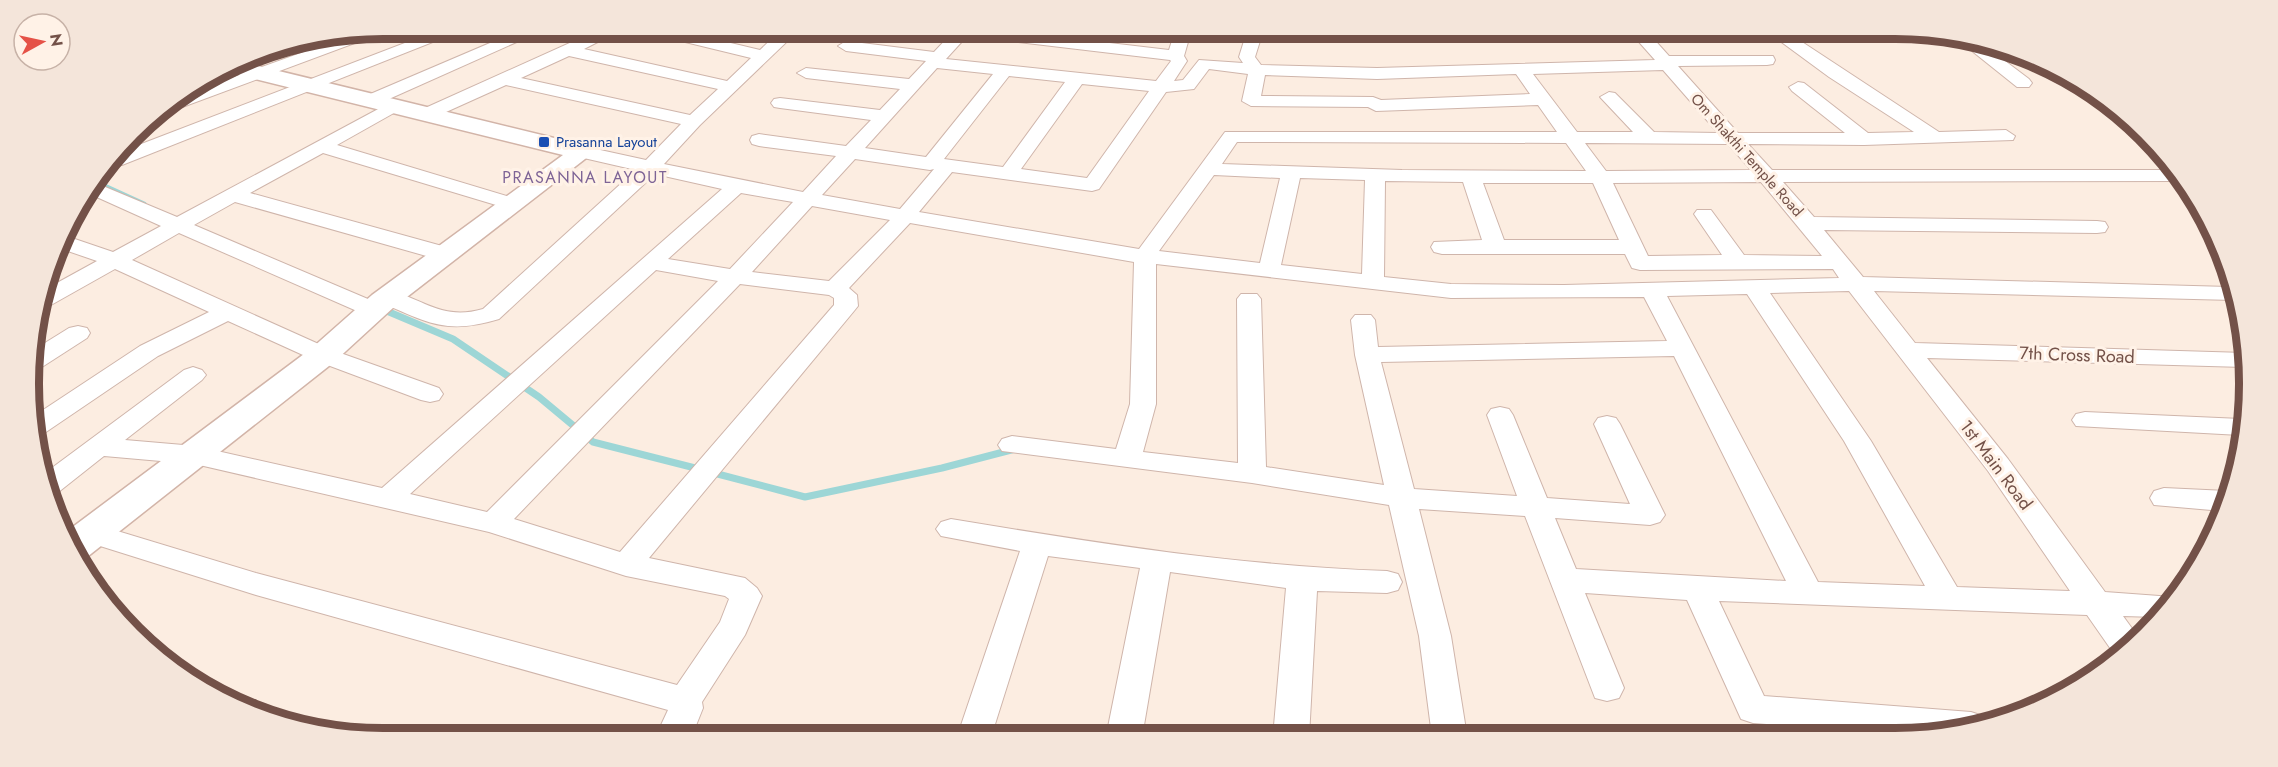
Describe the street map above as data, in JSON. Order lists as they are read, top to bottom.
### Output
{
  "streets": {
    "street": ["Om Shakthi Temple Road", "7th Cross Road", "1st Main Road"]
  },
  "crossings": [
    ["Om Shakthi Temple Road", "1st Main Road"],
    ["7th Cross Road", "1st Main Road"]
  ],
  "districts": ["PRASANNA LAYOUT"],
  "places": {
    "transit": ["Prasanna Layout"]
  },
  "north": "right"
}
